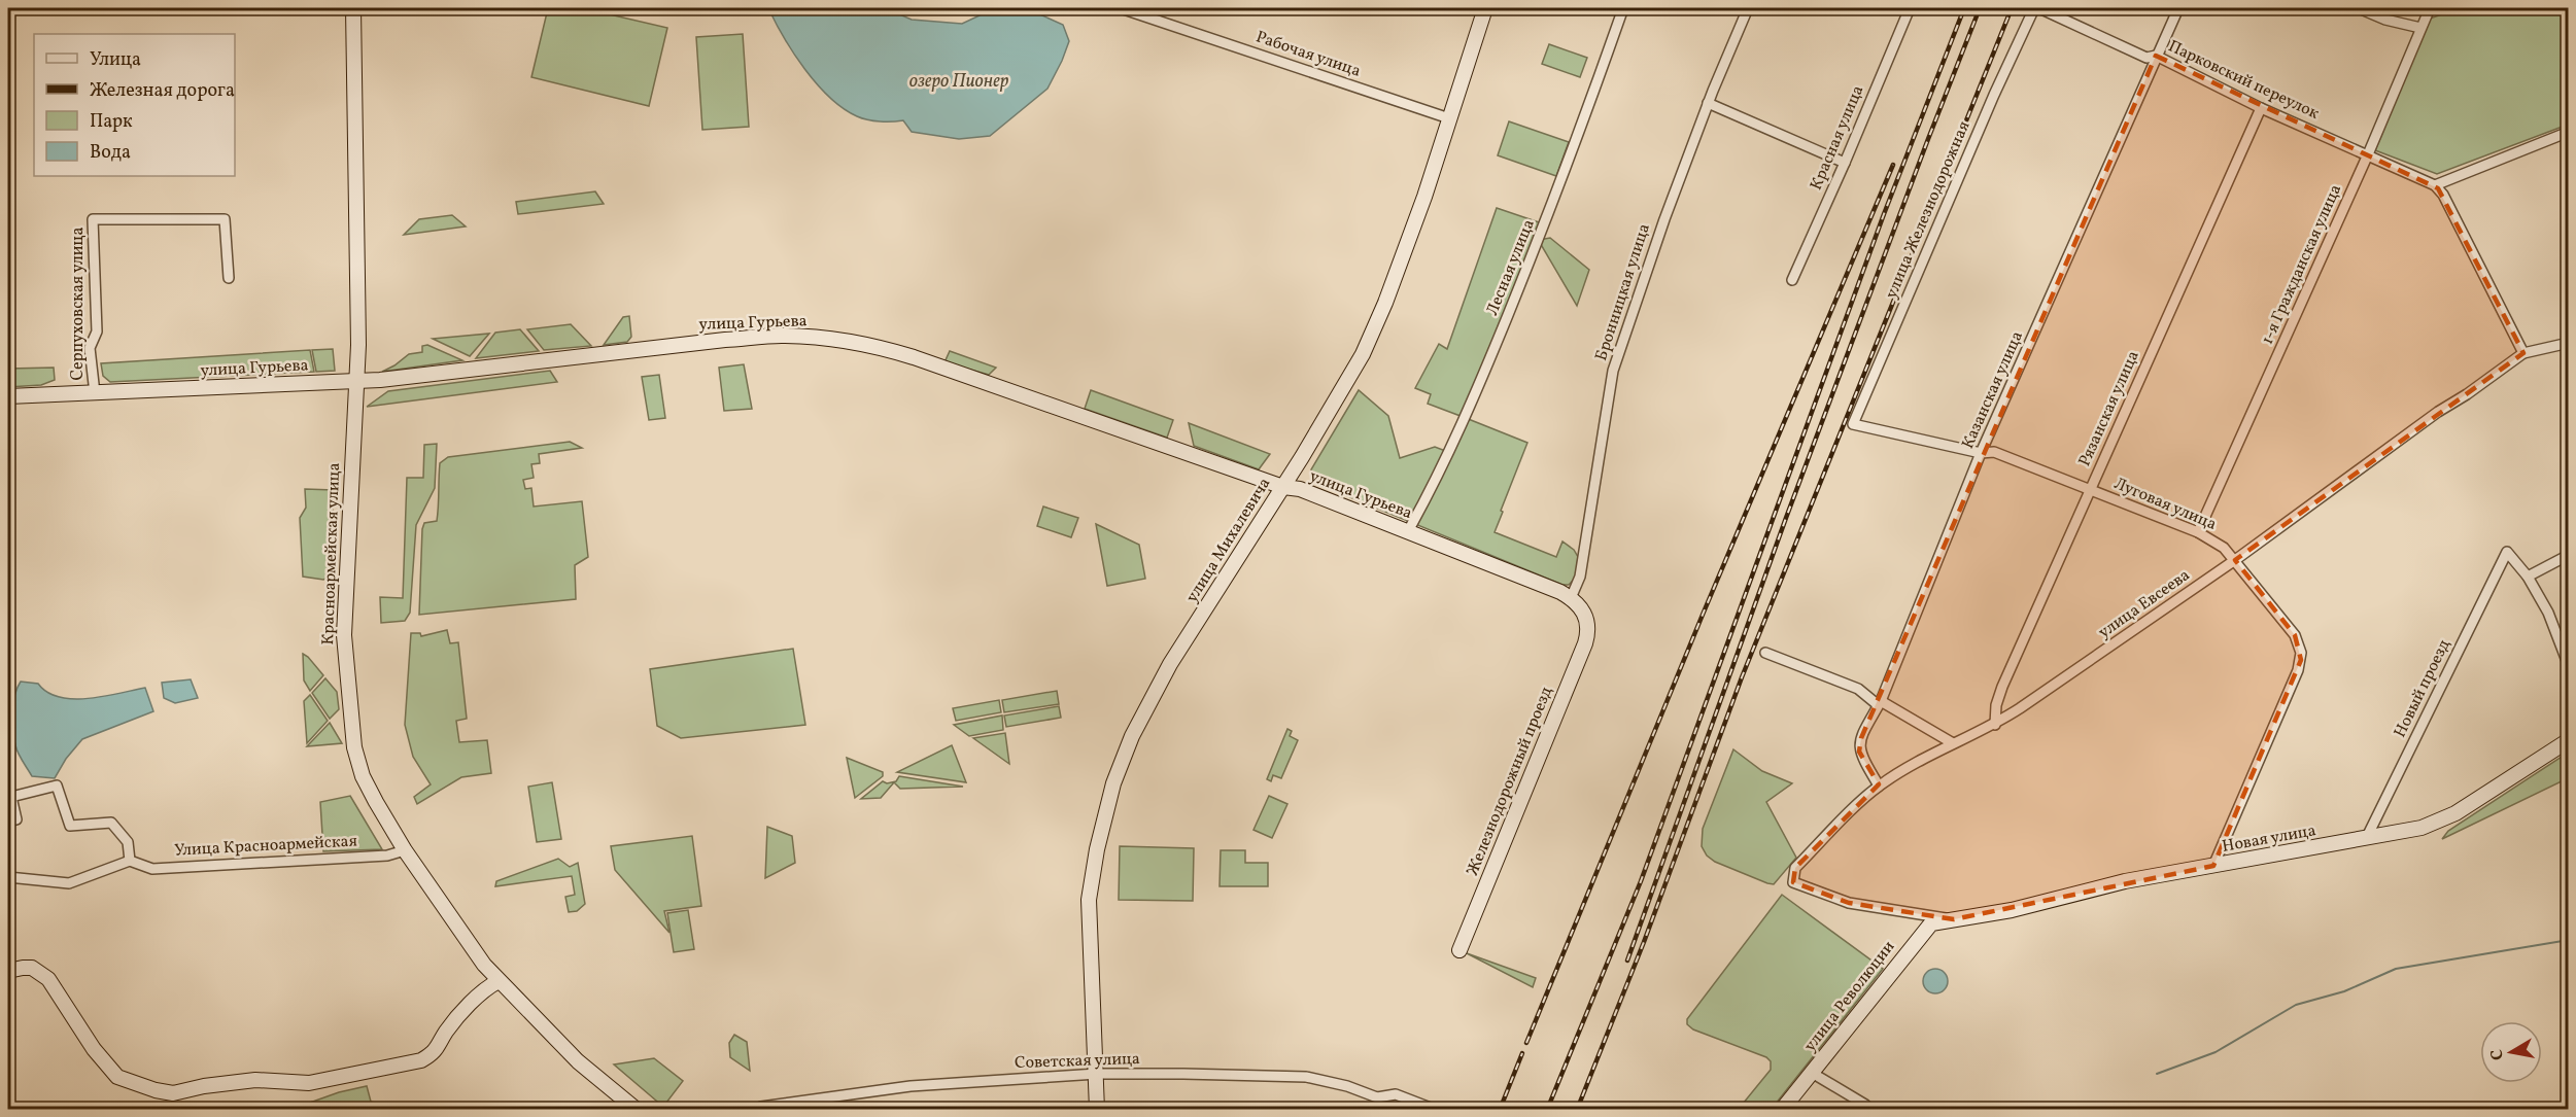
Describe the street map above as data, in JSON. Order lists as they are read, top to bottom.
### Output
{
  "streets": {
    "main road": [
      "улица Гурьева",
      "улица Михалевича",
      "Красноармейская улица",
      "Железнодорожный проезд",
      "Новая улица",
      "улица Революции"
    ],
    "street": [
      "Рабочая улица",
      "Парковский переулок",
      "Красная улица",
      "улица Железнодорожная",
      "1-я Гражданская улица",
      "Лесная улица",
      "Бронницкая улица",
      "Серпуховская улица",
      "Казанская улица",
      "Рязанская улица",
      "Луговая улица",
      "улица Евсеева",
      "Новый проезд",
      "Улица Красноармейская",
      "Советская улица"
    ]
  },
  "crossings": [
    ["Рабочая улица", "улица Михалевича"],
    ["Парковский переулок", "1-я Гражданская улица"],
    ["Парковский переулок", "Казанская улица"],
    ["Парковский переулок", "Рязанская улица"],
    ["улица Железнодорожная", "Луговая улица"],
    ["1-я Гражданская улица", "Луговая улица"],
    ["Лесная улица", "улица Гурьева"],
    ["Бронницкая улица", "улица Гурьева"],
    ["Бронницкая улица", "Железнодорожный проезд"],
    ["Серпуховская улица", "улица Гурьева"],
    ["улица Гурьева", "улица Михалевича"],
    ["улица Гурьева", "Красноармейская улица"],
    ["улица Гурьева", "Железнодорожный проезд"],
    ["Казанская улица", "Луговая улица"],
    ["Казанская улица", "улица Евсеева"],
    ["Рязанская улица", "Луговая улица"],
    ["Рязанская улица", "улица Евсеева"],
    ["Луговая улица", "улица Евсеева"],
    ["Луговая улица", "Новая улица"],
    ["улица Михалевича", "Советская улица"],
    ["Красноармейская улица", "Улица Красноармейская"],
    ["улица Евсеева", "Новая улица"],
    ["улица Евсеева", "улица Революции"],
    ["Новый проезд", "Новая улица"],
    ["Новая улица", "улица Революции"]
  ],
  "water": ["озеро Пионер"],
  "legend": [
    "Улица",
    "Железная дорога",
    "Парк",
    "Вода"
  ],
  "north": "left"
}
